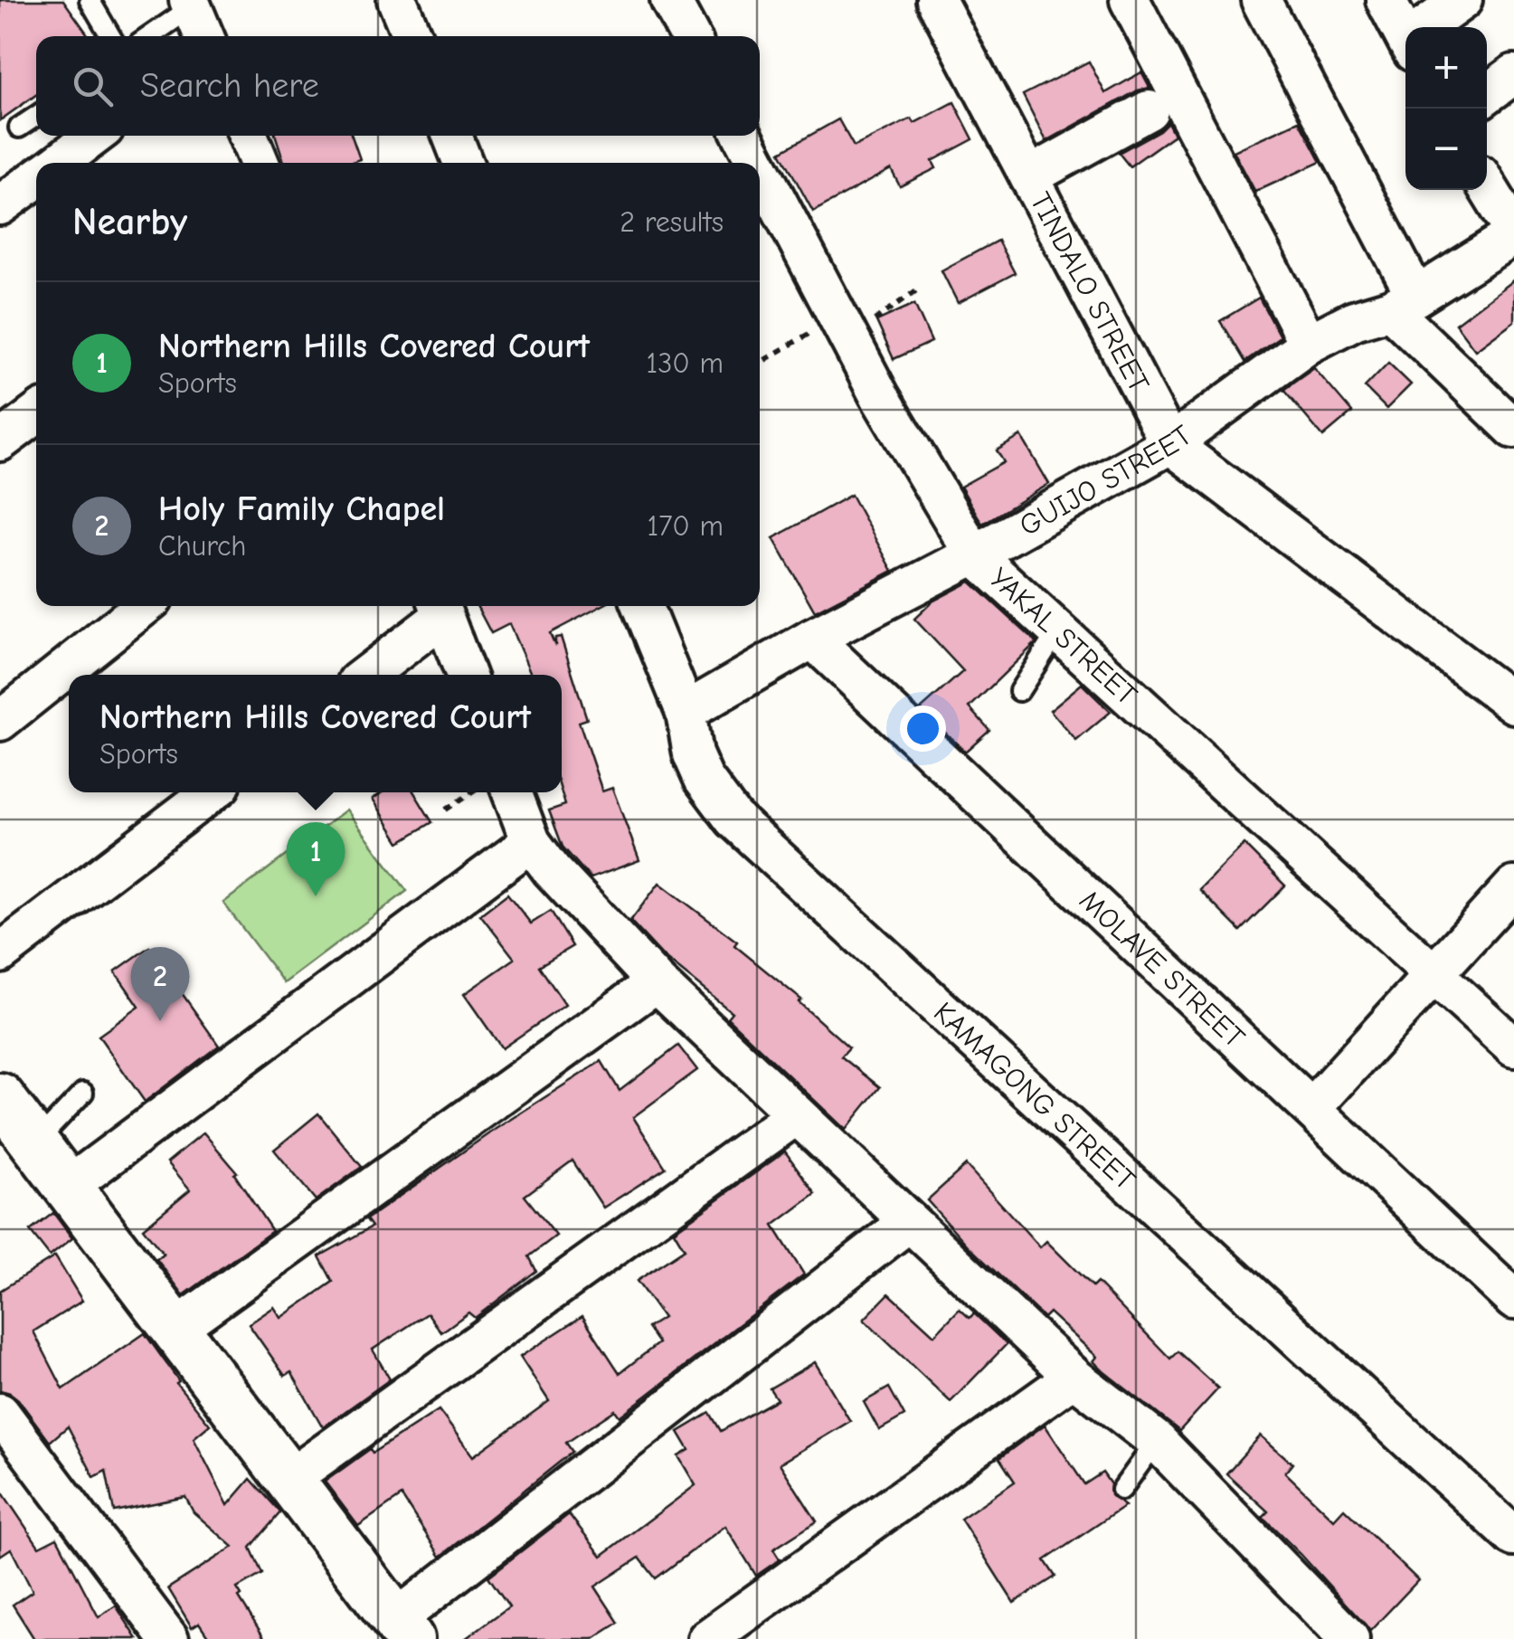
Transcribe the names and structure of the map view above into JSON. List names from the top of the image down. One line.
{"streets":{"street":["TINDALO STREET","GUIJO STREET","YAKAL STREET","MOLAVE STREET","KAMAGONG STREET"]},"crossings":[["TINDALO STREET","GUIJO STREET"],["GUIJO STREET","YAKAL STREET"],["GUIJO STREET","MOLAVE STREET"],["GUIJO STREET","KAMAGONG STREET"]],"page":{"map_buttons":["+","−"],"search":"Search here","heading":["Nearby","2 results"],"list":[{"mark":"1","name":"Northern Hills Covered Court","note":"Sports","value":"130 m"},{"mark":"2","name":"Holy Family Chapel","note":"Church","value":"170 m"}],"popup":["Northern Hills Covered Court","Sports"],"pins":["1","2"]}}
